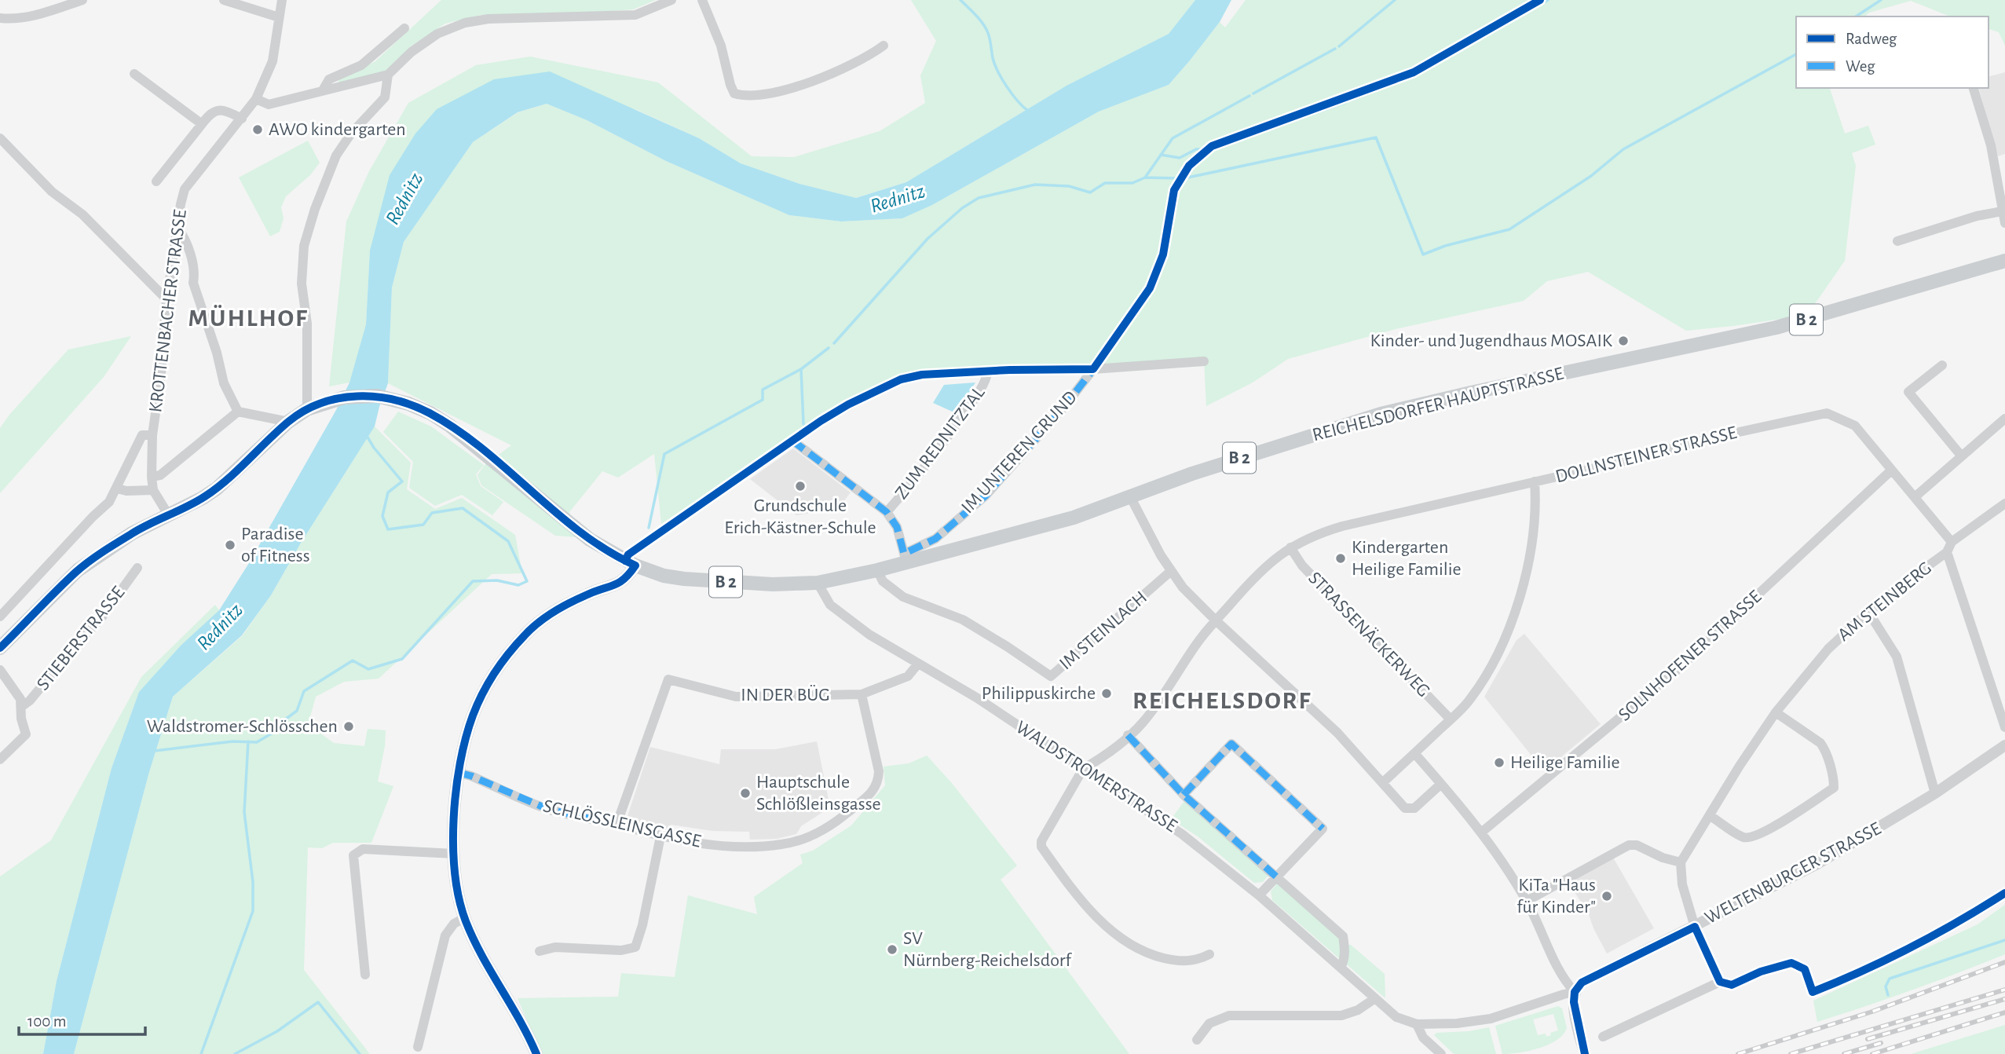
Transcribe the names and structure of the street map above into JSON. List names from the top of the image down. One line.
{"streets":{"main road":["B 2","REICHELSDORFER HAUPTSTRASSE"],"street":["KROTTENBACHER STRASSE","ZUM REDNITZTAL","IM UNTEREN GRUND","DOLLNSTEINER STRASSE","AM STEINBERG","IM STEINLACH","STRASSENÄCKERWEG","STIEBERSTRASSE","SOLNHOFENER STRASSE","IN DER BÜG","WALDSTROMERSTRASSE","SCHLÖSSLEINSGASSE","WELTENBURGER STRASSE"]},"crossings":[["KROTTENBACHER STRASSE","B 2"],["B 2","REICHELSDORFER HAUPTSTRASSE"],["REICHELSDORFER HAUPTSTRASSE","IM UNTEREN GRUND"],["REICHELSDORFER HAUPTSTRASSE","IM STEINLACH"],["REICHELSDORFER HAUPTSTRASSE","WALDSTROMERSTRASSE"],["DOLLNSTEINER STRASSE","AM STEINBERG"],["DOLLNSTEINER STRASSE","STRASSENÄCKERWEG"],["DOLLNSTEINER STRASSE","SOLNHOFENER STRASSE"],["DOLLNSTEINER STRASSE","WALDSTROMERSTRASSE"],["IN DER BÜG","WALDSTROMERSTRASSE"],["IN DER BÜG","SCHLÖSSLEINSGASSE"],["WALDSTROMERSTRASSE","WELTENBURGER STRASSE"]],"districts":["MÜHLHOF","REICHELSDORF"],"water":["Rednitz"],"places":["AWO kindergarten","Kinder- und Jugendhaus MOSAIK","Grundschule Erich-Kästner-Schule","Paradise of Fitness","Kindergarten Heilige Familie","Philippuskirche","Waldstromer-Schlösschen","Heilige Familie","Hauptschule Schlößleinsgasse","KiTa \"Haus für Kinder\"","SV Nürnberg-Reichelsdorf"],"legend":["Radweg","Weg"],"scale_bar":"100 m"}
